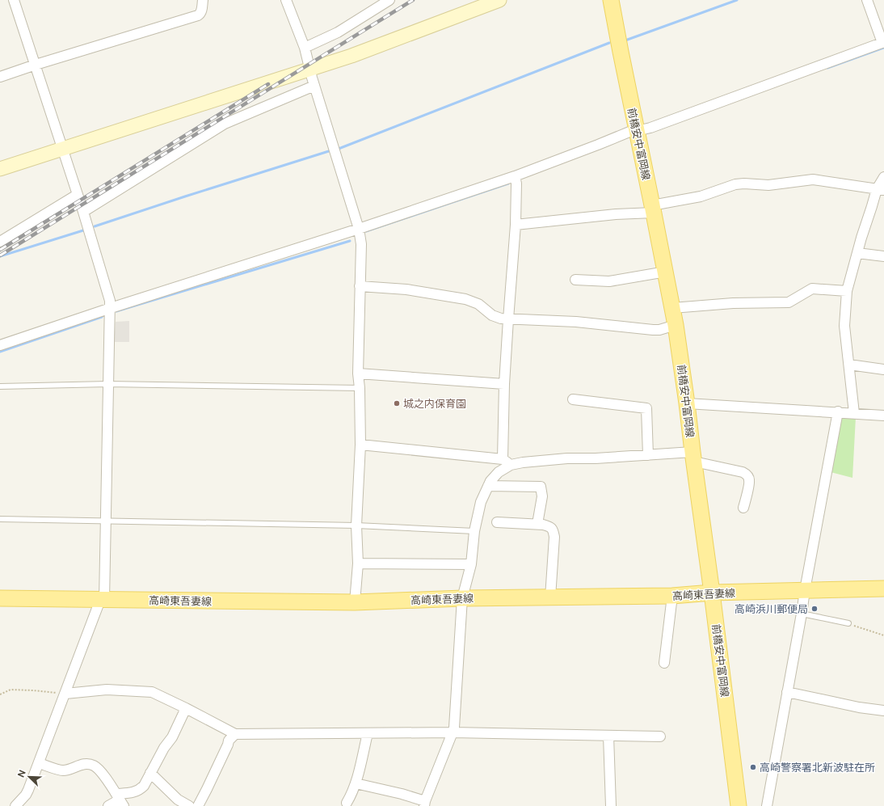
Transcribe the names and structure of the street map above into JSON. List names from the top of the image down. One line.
{"streets":{"main road":["前橋安中富岡線","高崎東吾妻線"]},"crossings":[["前橋安中富岡線","高崎東吾妻線"]],"places":["城之内保育園","高崎浜川郵便局","高崎警察署北新波駐在所"],"north":"top left"}
